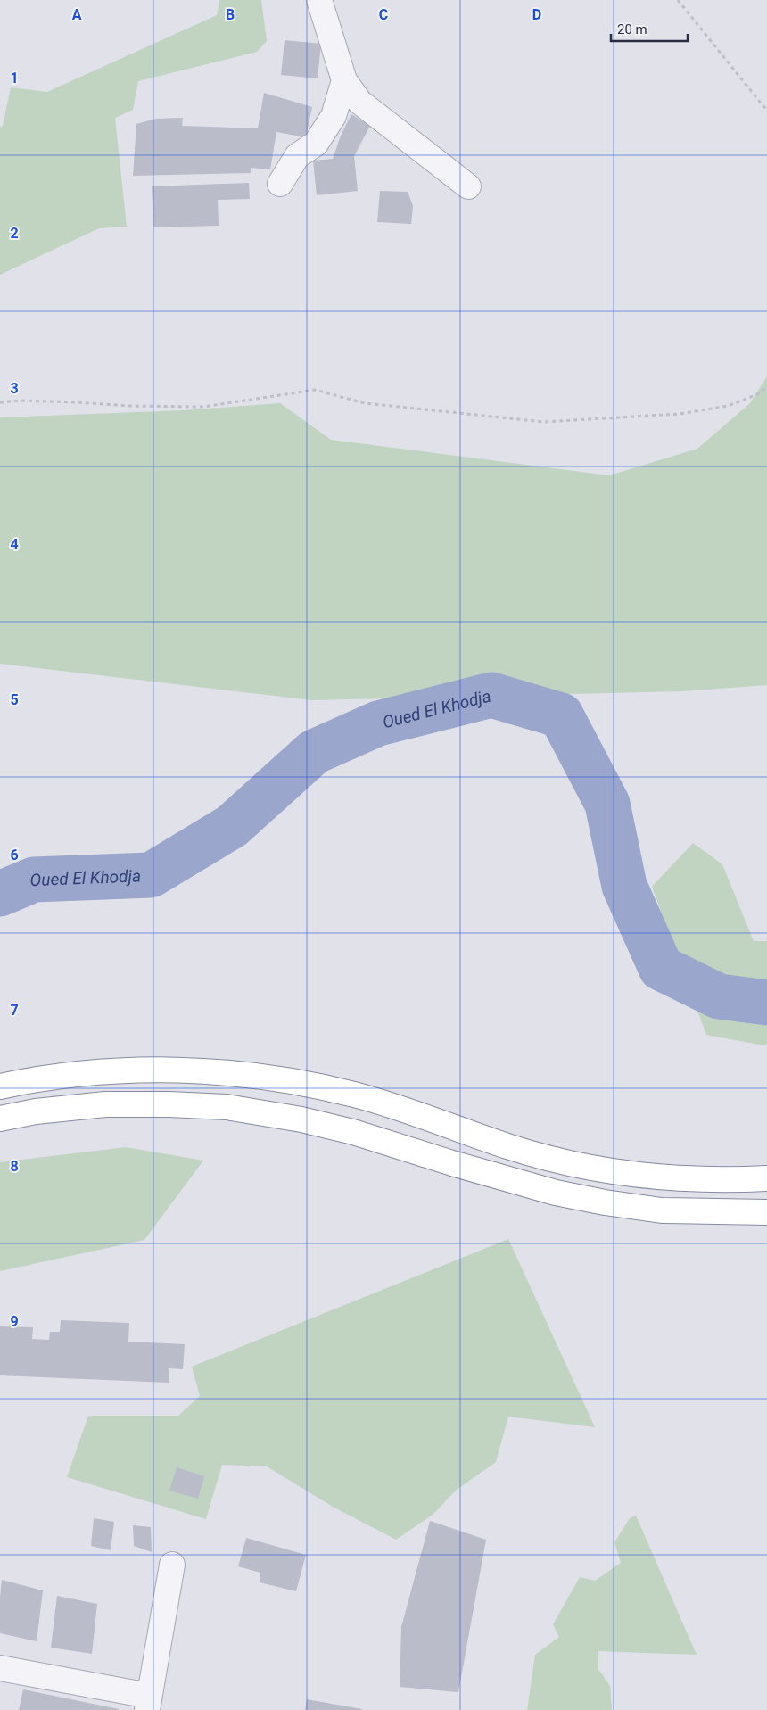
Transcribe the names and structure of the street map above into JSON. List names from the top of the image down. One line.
{"water":["Oued El Khodja"],"scale_bar":"20 m","grid":{"columns":["A","B","C","D"],"rows":["1","2","3","4","5","6","7","8","9"]}}
